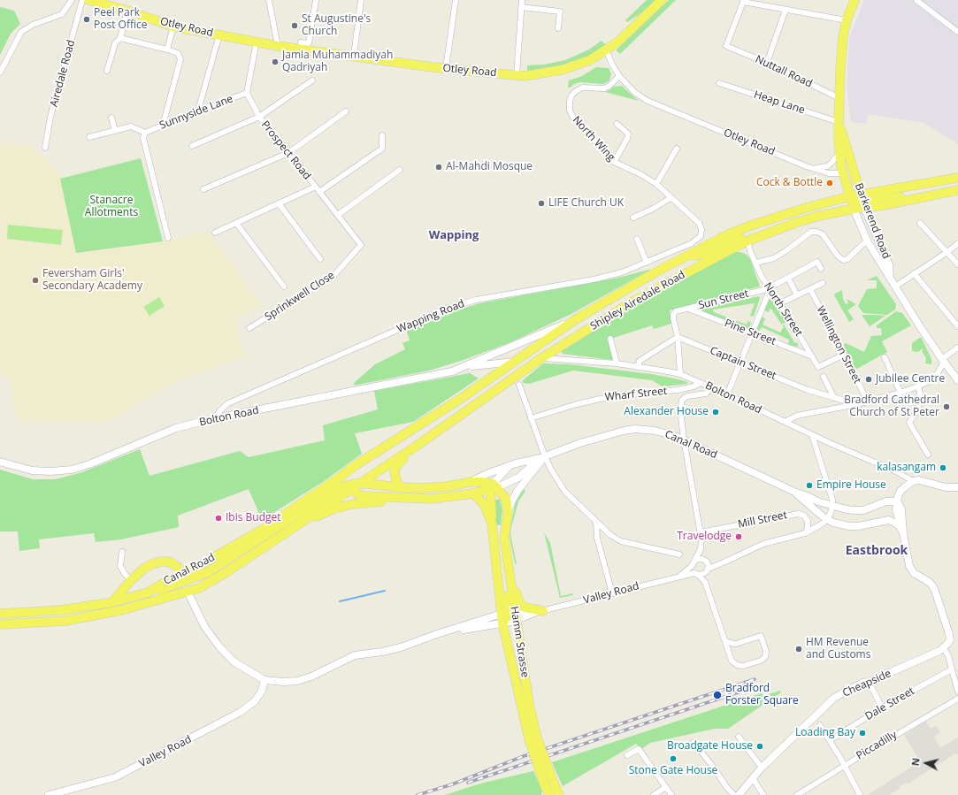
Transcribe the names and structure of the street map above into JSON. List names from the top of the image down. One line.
{"streets":{"main road":["Otley Road","Barkerend Road","Shipley Airedale Road","Canal Road","Hamm Strasse"],"street":["Nuttall Road","Airedale Road","Heap Lane","Sunnyside Lane","North Wing","Prospect Road","Sprinkwell Close","Sun Street","North Street","Wapping Road","Pine Street","Wellington Street","Captain Street","Wharf Street","Bolton Road","Mill Street","Valley Road","Cheapside","Dale Street","Piccadilly"]},"crossings":[["Otley Road","North Wing"],["Otley Road","Barkerend Road"],["Nuttall Road","Barkerend Road"],["Heap Lane","Barkerend Road"],["Sunnyside Lane","Prospect Road"],["North Wing","Wapping Road"],["Prospect Road","Sprinkwell Close"],["Barkerend Road","Shipley Airedale Road"],["Sun Street","North Street"],["Sun Street","Pine Street"],["Sun Street","Captain Street"],["Shipley Airedale Road","North Street"],["Shipley Airedale Road","Bolton Road"],["Shipley Airedale Road","Canal Road"],["North Street","Pine Street"],["North Street","Wellington Street"],["Wapping Road","Bolton Road"],["Wharf Street","Bolton Road"],["Canal Road","Valley Road"],["Canal Road","Hamm Strasse"],["Canal Road","Cheapside"],["Valley Road","Hamm Strasse"]],"districts":["Wapping","Eastbrook"],"parks":["Stanacre Allotments"],"places":["Peel Park Post Office","St Augustine's Church","Jamia Muhammadiyah Qadriyah","Al‐Mahdi Mosque","Cock & Bottle","LIFE Church UK","Feversham Girls' Secondary Academy","Jubilee Centre","Bradford Cathedral Church of St Peter","Alexander House","kalasangam","Empire House","Ibis Budget","Travelodge","HM Revenue and Customs","Bradford Forster Square","Loading Bay","Broadgate House","Stone Gate House"],"north":"left"}
